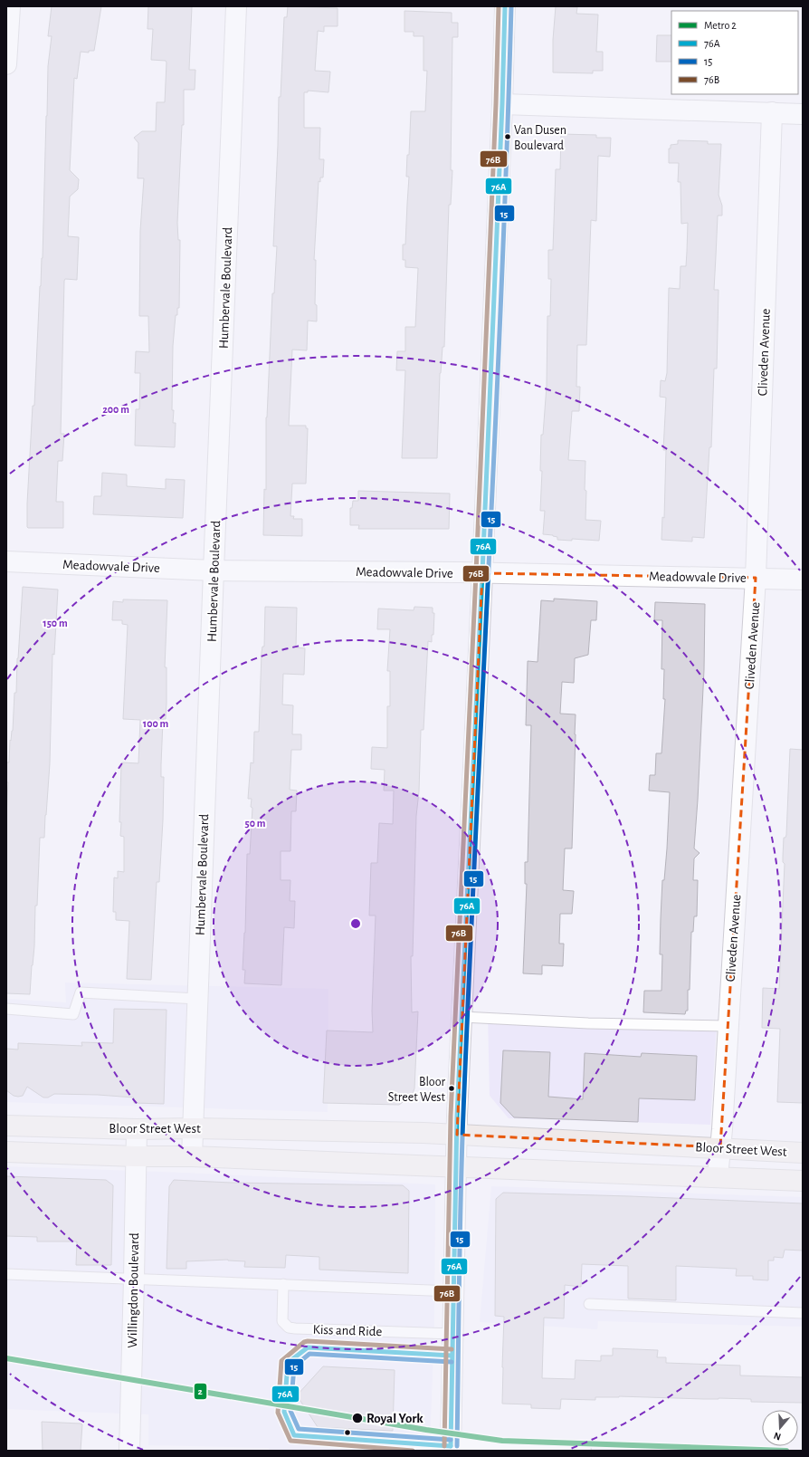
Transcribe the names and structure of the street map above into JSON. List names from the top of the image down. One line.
{"streets":{"main road":["Bloor Street West"],"street":["Humbervale Boulevard","Cliveden Avenue","Meadowvale Drive","Willingdon Boulevard"],"lane":["Kiss and Ride"]},"crossings":[["Humbervale Boulevard","Meadowvale Drive"],["Humbervale Boulevard","Bloor Street West"],["Cliveden Avenue","Meadowvale Drive"],["Cliveden Avenue","Bloor Street West"],["Bloor Street West","Willingdon Boulevard"]],"places":["Van Dusen Boulevard","Bloor Street West","Royal York"],"lines":["transit line 76A","transit line 15","transit line 76B","metro line 2"],"legend":["Metro 2","76A","15","76B"],"north":"bottom","rings":["200 m","150 m","100 m","50 m"]}
